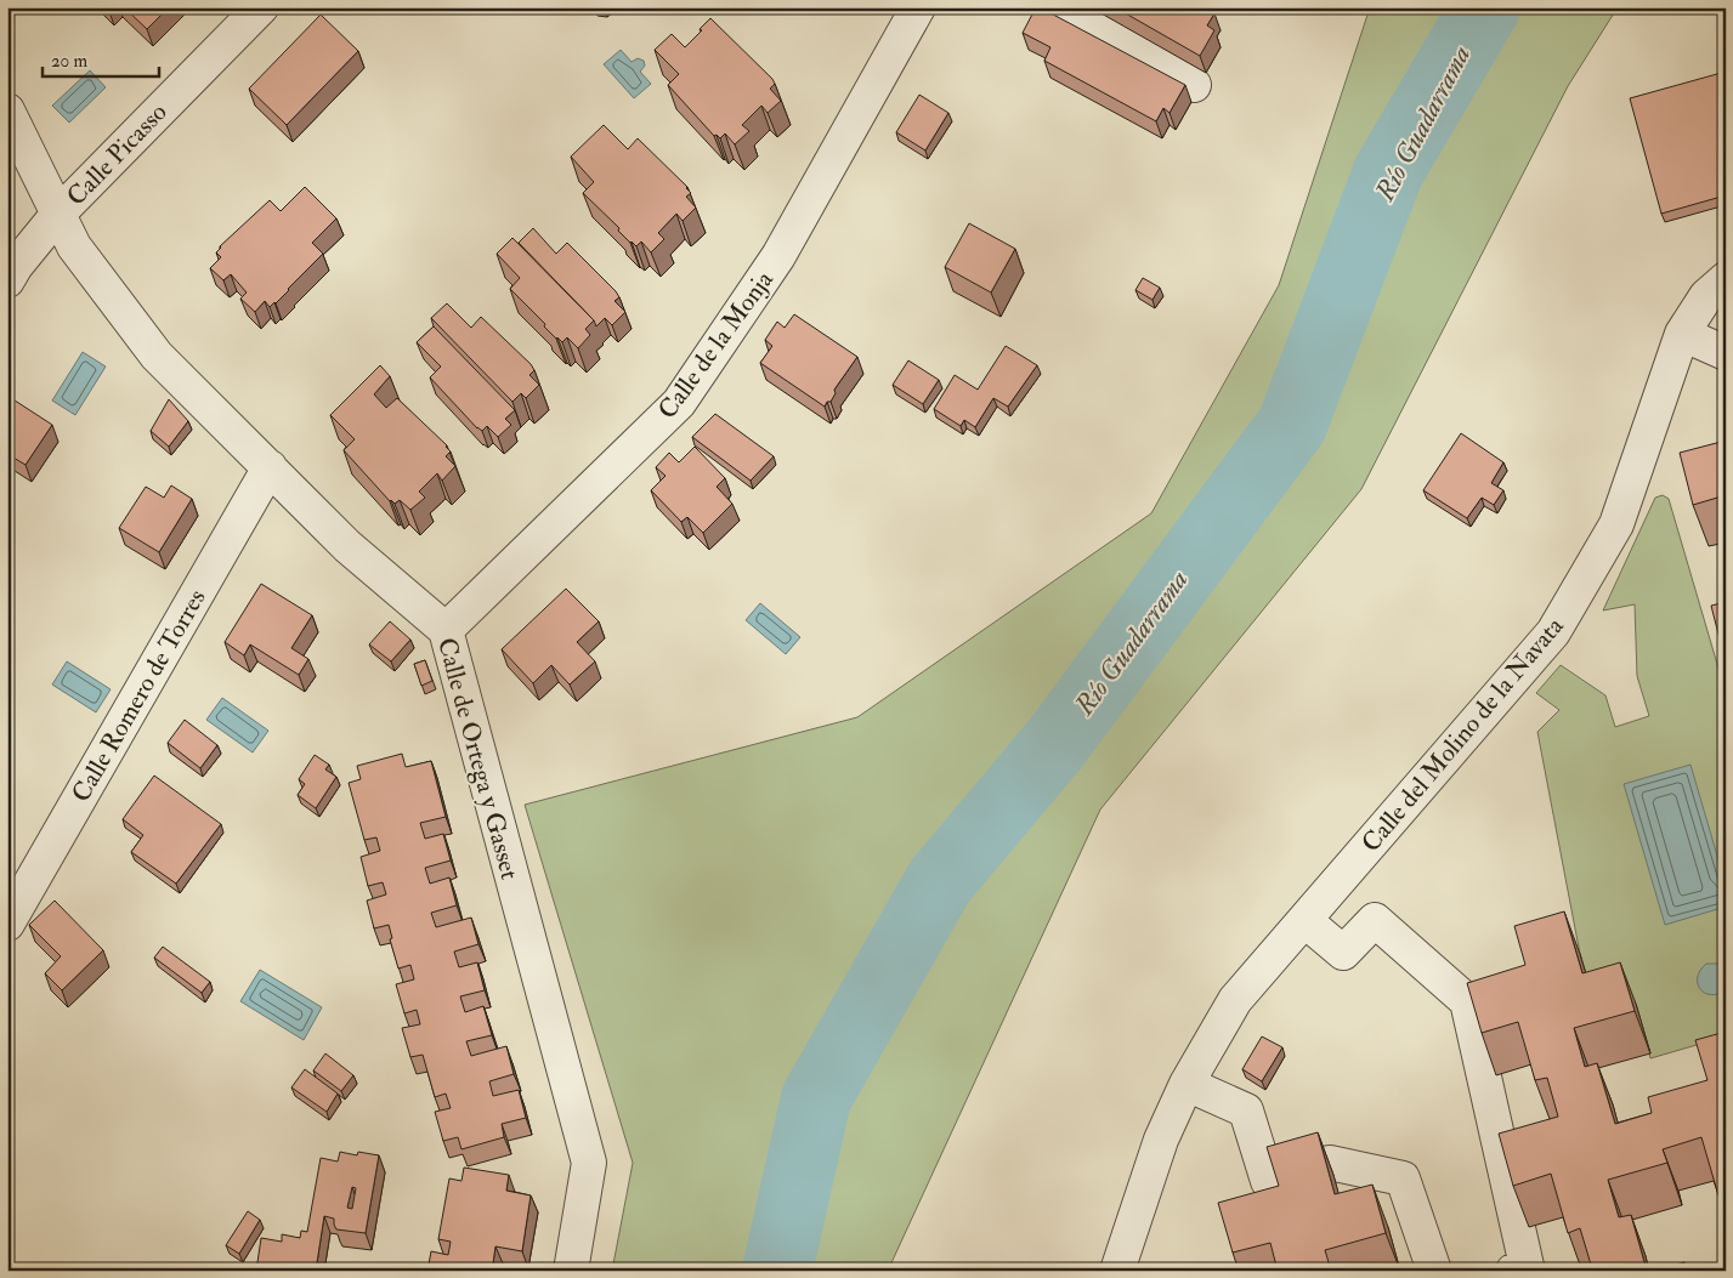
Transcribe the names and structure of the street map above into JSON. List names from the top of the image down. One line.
{"streets":{"street":["Calle Picasso","Calle de la Monja","Calle Romero de Torres","Calle del Molino de la Navata","Calle de Ortega y Gasset"]},"crossings":[["Calle Picasso","Calle de Ortega y Gasset"],["Calle de la Monja","Calle de Ortega y Gasset"],["Calle Romero de Torres","Calle de Ortega y Gasset"]],"water":["Río Guadarrama"],"scale_bar":"20 m"}
